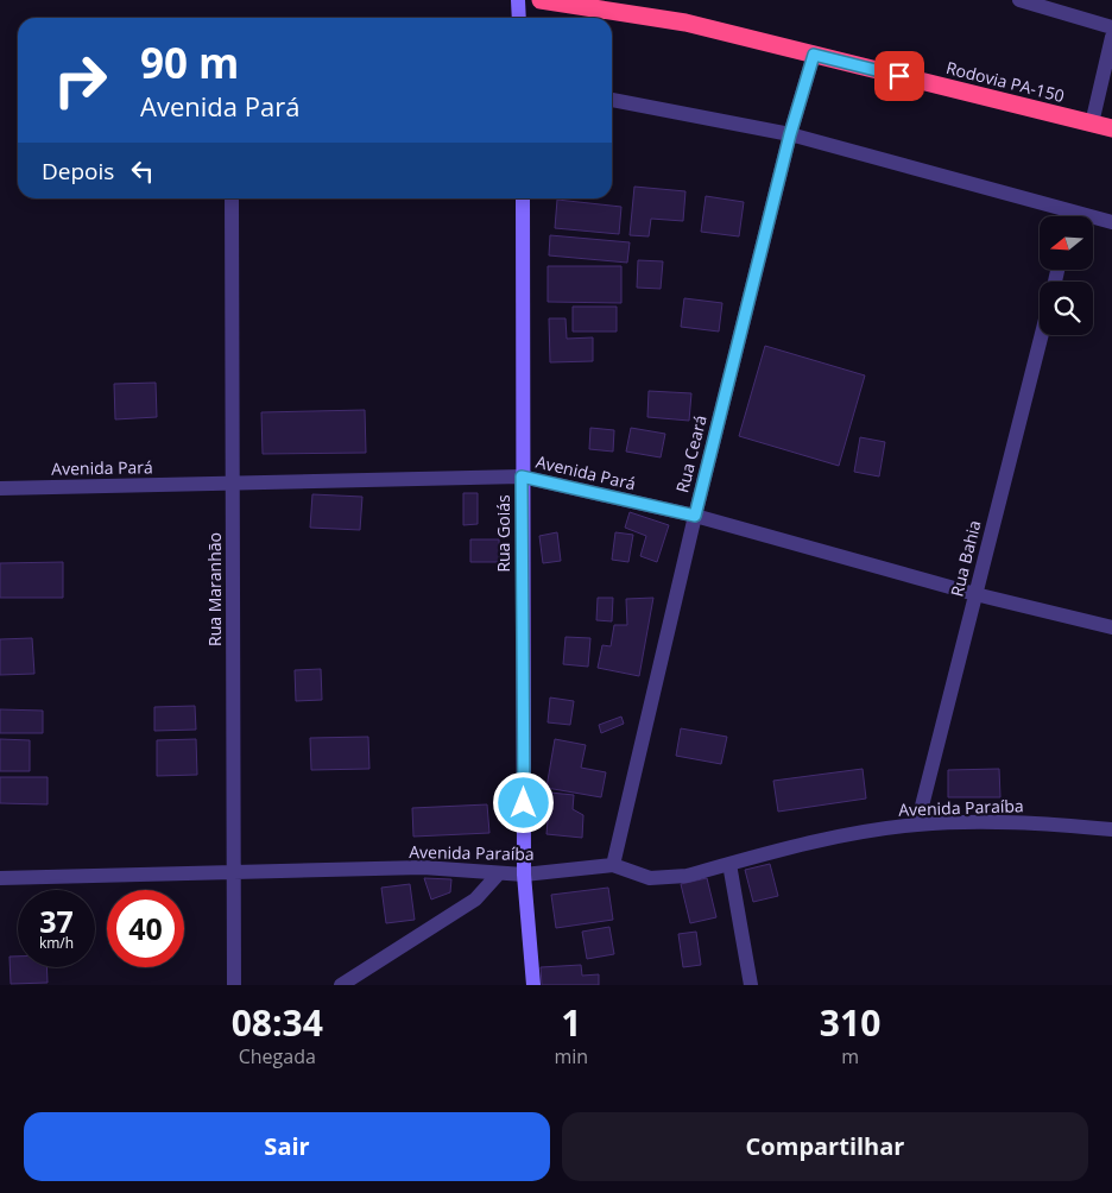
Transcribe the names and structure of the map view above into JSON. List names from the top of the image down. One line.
{"streets":{"highway":["Rodovia PA-150"],"street":["Rua Ceará","Avenida Pará","Rua Goiás","Rua Bahia","Rua Maranhão","Avenida Paraíba"]},"crossings":[["Rodovia PA-150","Rua Ceará"],["Rua Ceará","Avenida Pará"],["Rua Ceará","Avenida Paraíba"],["Avenida Pará","Rua Goiás"],["Avenida Pará","Rua Bahia"],["Avenida Pará","Rua Maranhão"],["Rua Goiás","Avenida Paraíba"],["Rua Bahia","Avenida Paraíba"],["Rua Maranhão","Avenida Paraíba"]],"north":"left","page":{"turn":["90 m","Avenida Pará"],"then":"Depois","speed":"37 km/h","limit":"40","eta":["08:34","Chegada","1","min","310","m"],"buttons":["Sair","Compartilhar"]}}
